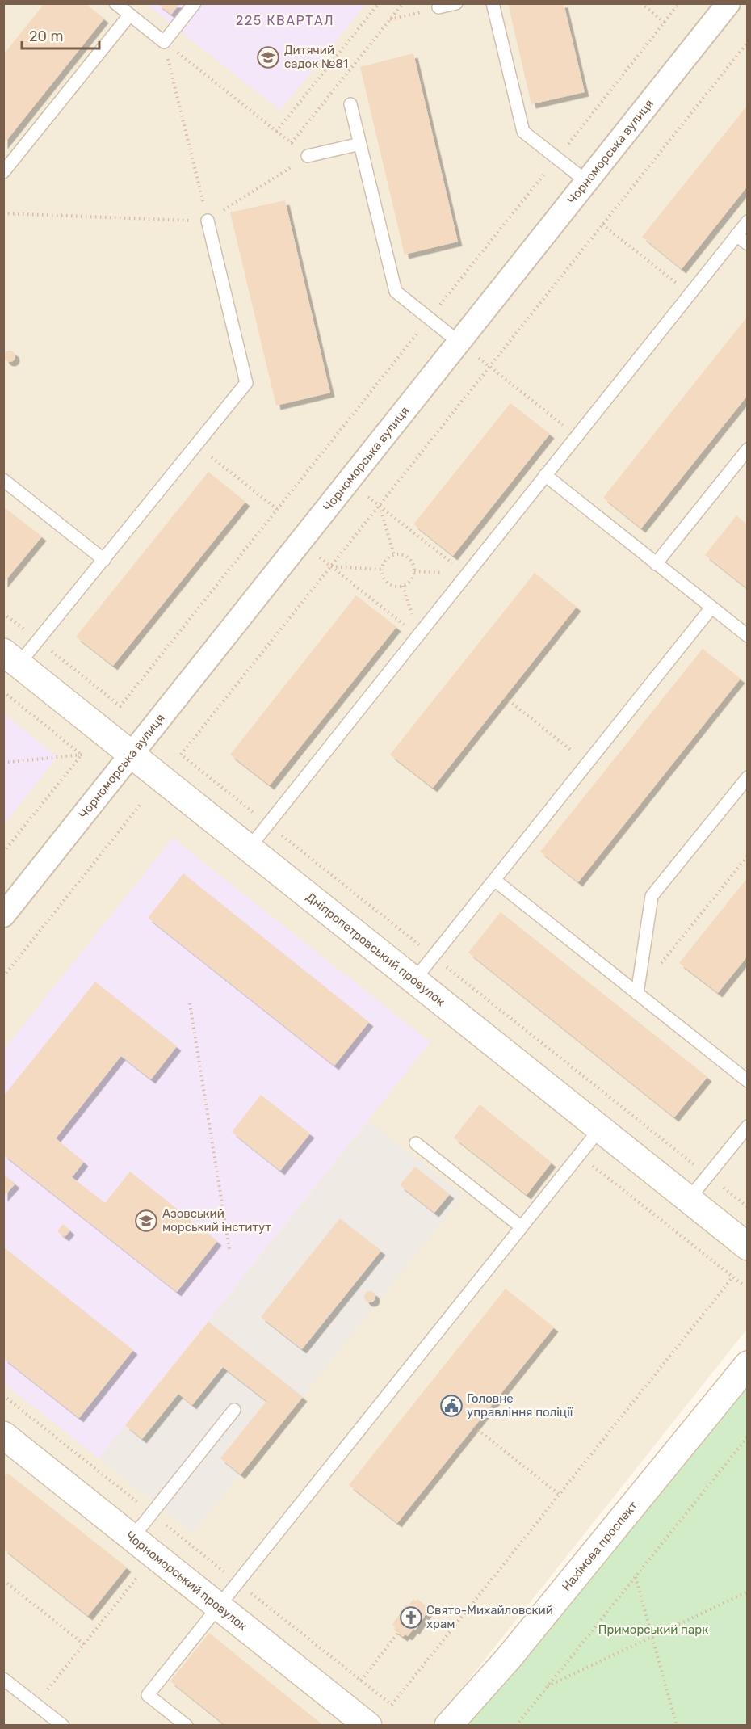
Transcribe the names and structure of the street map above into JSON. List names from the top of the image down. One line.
{"streets":{"main road":["Дніпропетровський провулок","Нахімова проспект","Чорноморський провулок"],"street":["Чорноморська вулиця"]},"crossings":[["Чорноморська вулиця","Дніпропетровський провулок"]],"districts":["225 КВАРТАЛ"],"parks":["Приморський парк"],"places":{"school or university":["Дитячий садок №81","Азовський морський інститут"],"public building":["Головне управління поліції"],"church":["Свято-Михайловский храм"]},"scale_bar":"20 m"}
